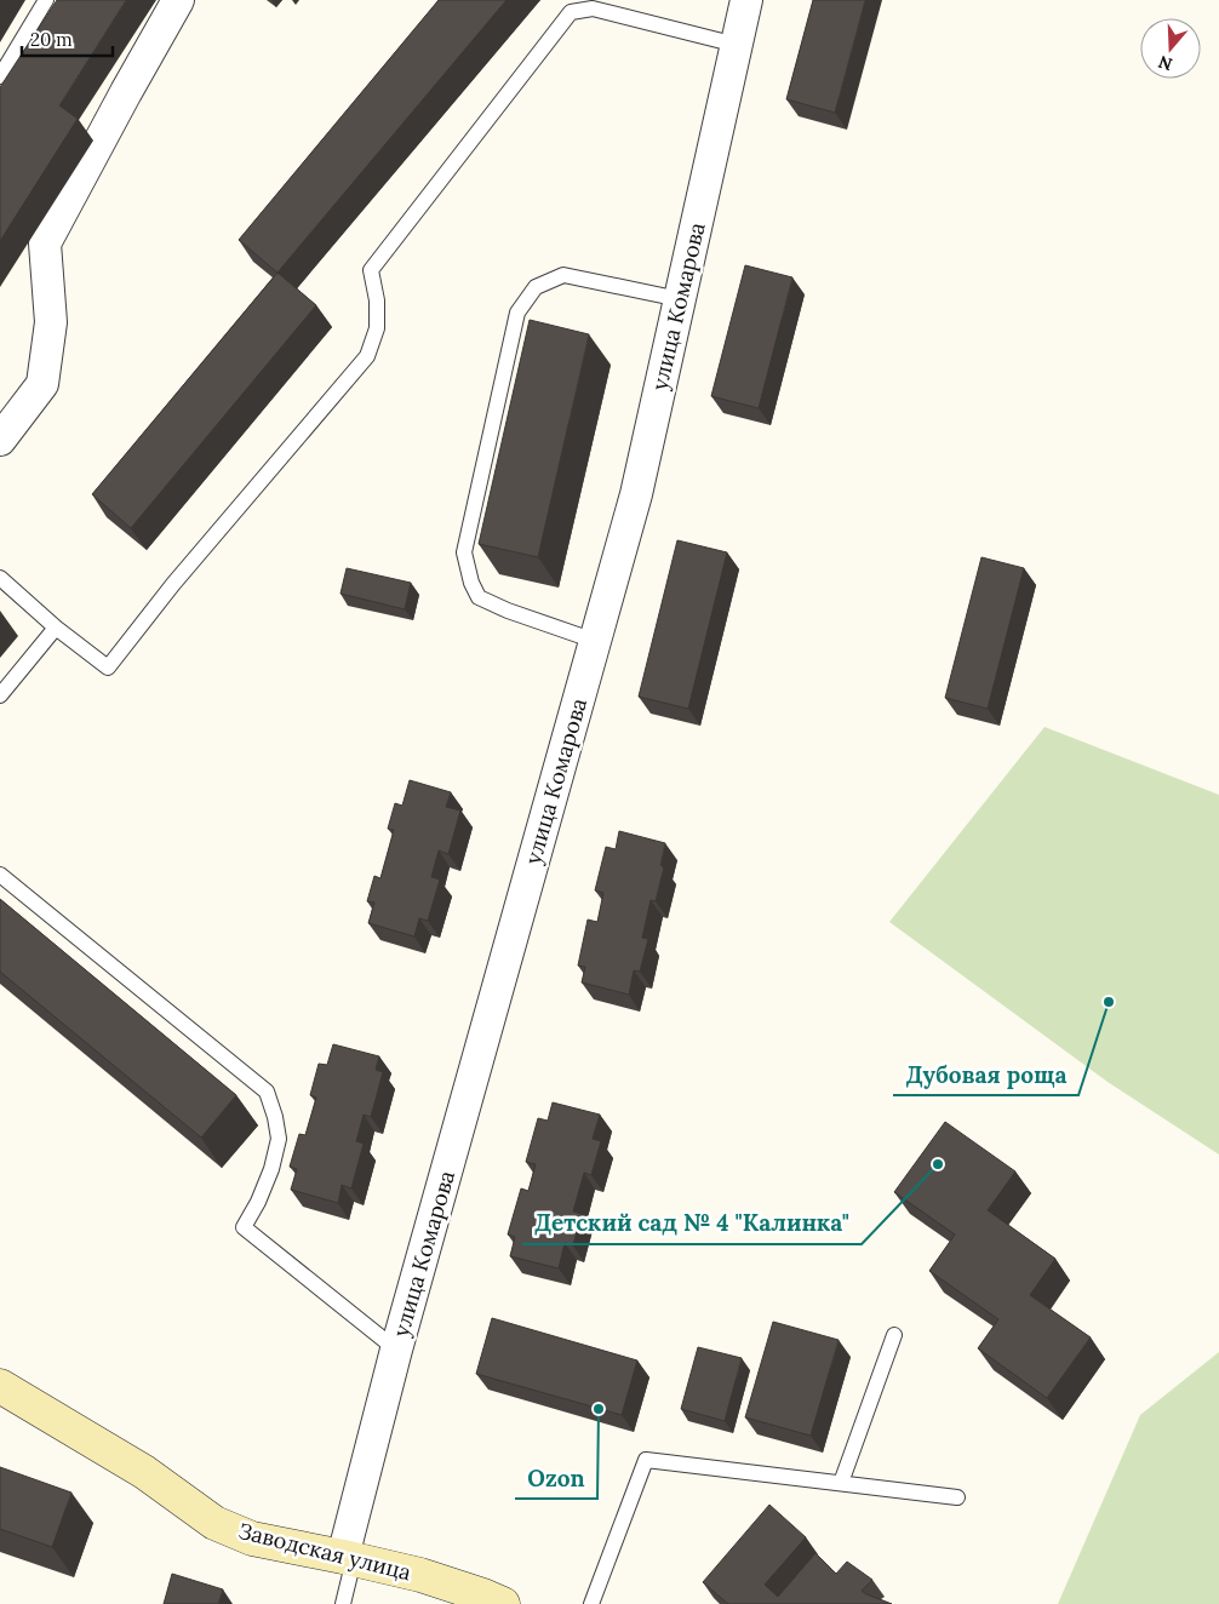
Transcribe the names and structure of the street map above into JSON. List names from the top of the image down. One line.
{"streets":{"main road":["Заводская улица"],"street":["улица Комарова"]},"crossings":[["улица Комарова","Заводская улица"]],"places":["Дубовая роща","Детский сад № 4 \"Калинка\"","Ozon"],"scale_bar":"20 m","north":"bottom"}
